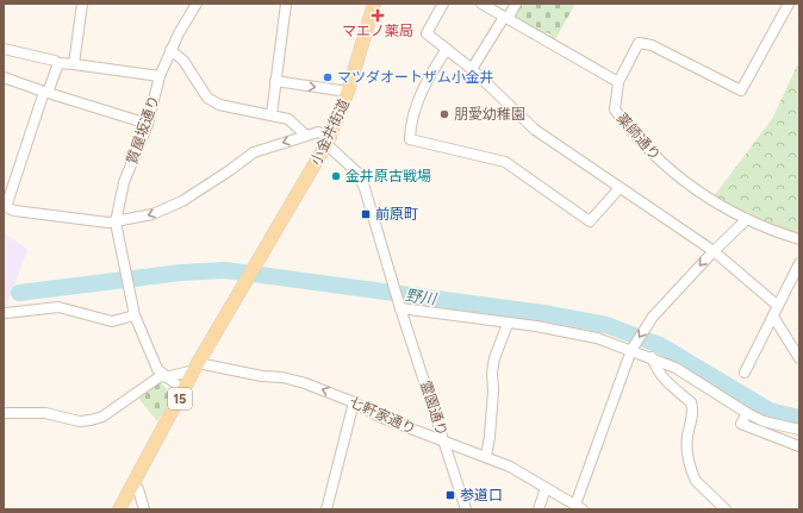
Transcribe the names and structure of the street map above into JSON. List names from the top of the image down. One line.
{"streets":{"main road":["小金井街道","15"],"street":["質屋坂通り","薬師通り","霊園通り","七軒家通り"]},"crossings":[["小金井街道","15"],["小金井街道","霊園通り"],["小金井街道","七軒家通り"],["15","七軒家通り"],["霊園通り","七軒家通り"]],"one_way":["七軒家通り"],"water":["野川"],"places":{"health":["マエノ薬局"],"other":["マツダオートザム小金井","朋愛幼稚園","金井原古戦場"],"transit":["前原町","参道口"]}}
